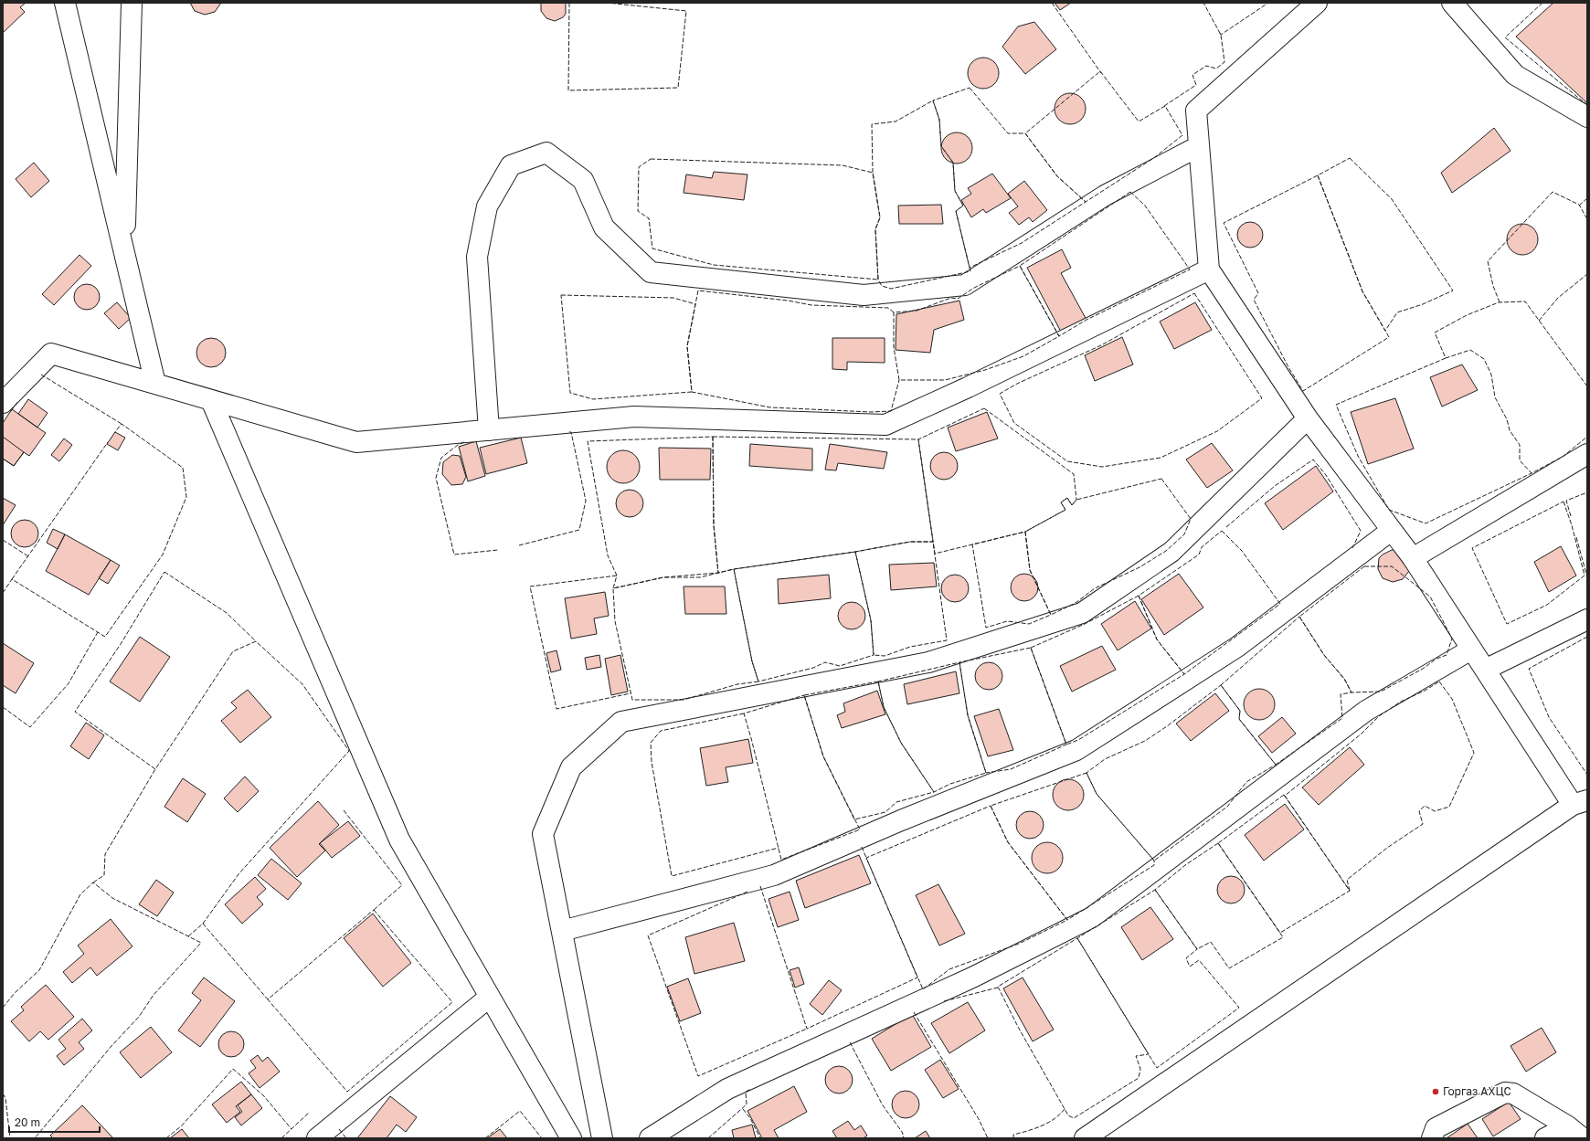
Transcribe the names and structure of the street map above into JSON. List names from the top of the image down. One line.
{"places":["Горгаз АХЦС"],"scale_bar":"20 m"}
